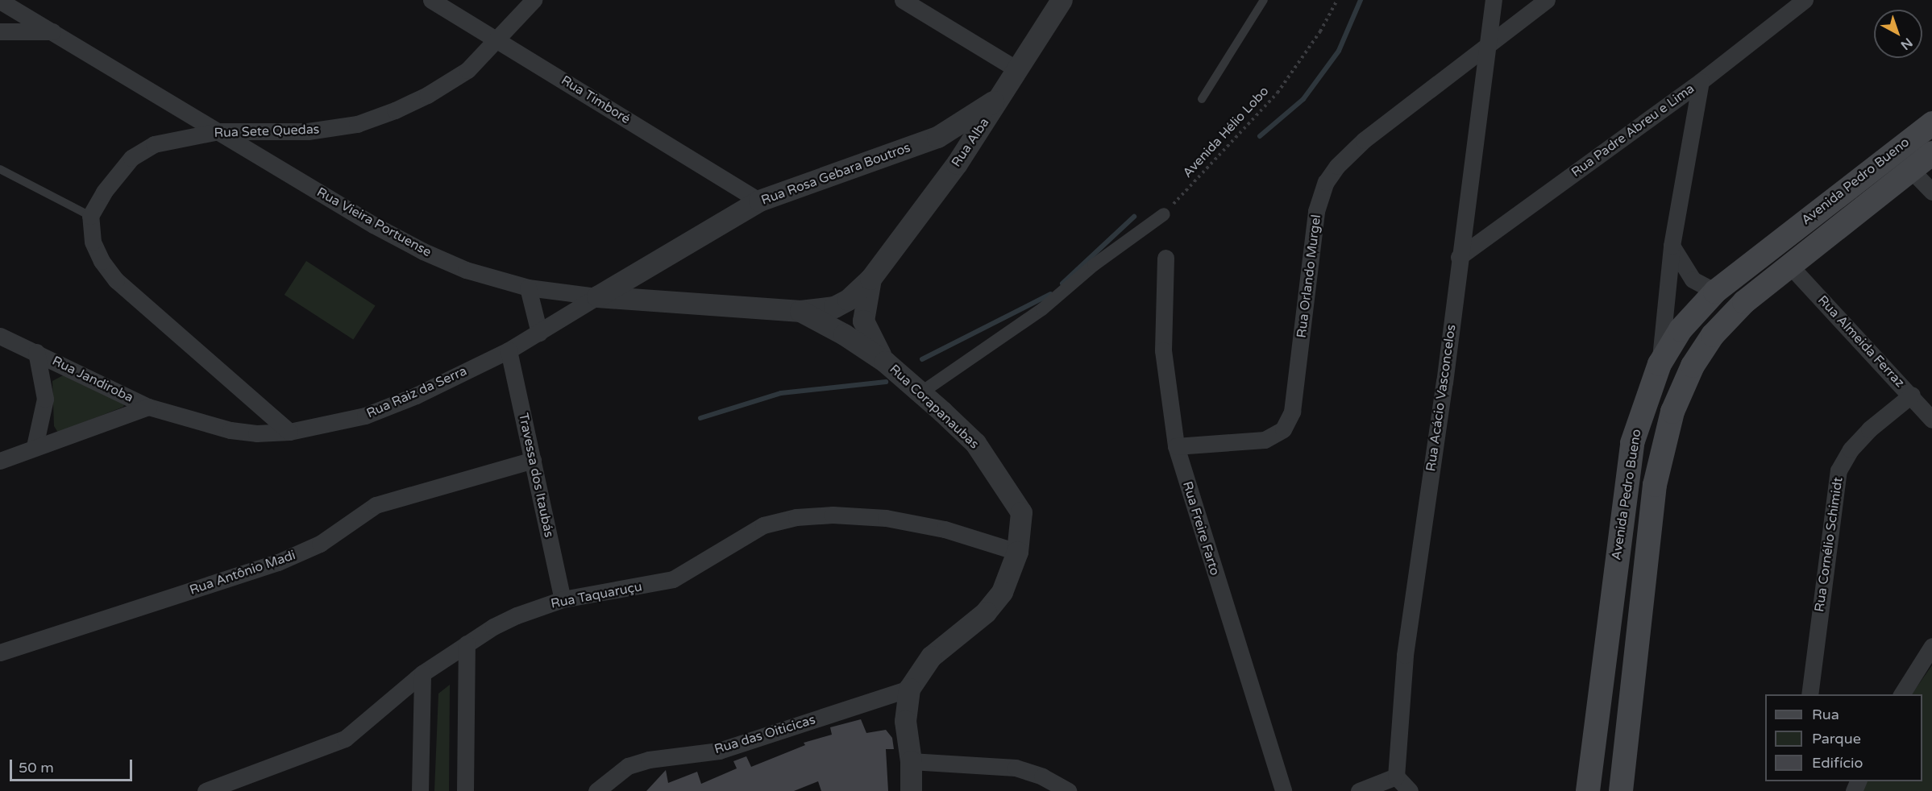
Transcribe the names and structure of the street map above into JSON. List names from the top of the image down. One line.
{"streets":{"main road":["Avenida Pedro Bueno"],"street":["Rua Timboré","Rua Padre Abreu e Lima","Rua Sete Quedas","Rua Alba","Rua Rosa Gebara Boutros","Rua Vieira Portuense","Rua Orlando Murgel","Rua Almeida Ferraz","Rua Jandiroba","Rua Raiz da Serra","Rua Acácio Vasconcelos","Rua Corapanaubas","Travessa dos Itaubás","Rua Freire Farto","Rua Cornélio Schimidt","Rua Antônio Madi","Rua Taquaruçu","Rua das Oiticicas"],"path":["Avenida Hélio Lobo"]},"crossings":[["Rua Timboré","Rua Sete Quedas"],["Rua Timboré","Rua Rosa Gebara Boutros"],["Rua Padre Abreu e Lima","Rua Acácio Vasconcelos"],["Rua Sete Quedas","Rua Vieira Portuense"],["Rua Alba","Rua Rosa Gebara Boutros"],["Rua Alba","Rua Vieira Portuense"],["Rua Alba","Rua Corapanaubas"],["Rua Rosa Gebara Boutros","Rua Vieira Portuense"],["Rua Rosa Gebara Boutros","Rua Raiz da Serra"],["Avenida Pedro Bueno","Rua Almeida Ferraz"],["Rua Vieira Portuense","Rua Raiz da Serra"],["Rua Vieira Portuense","Rua Corapanaubas"],["Rua Orlando Murgel","Rua Acácio Vasconcelos"],["Rua Orlando Murgel","Rua Freire Farto"],["Rua Almeida Ferraz","Rua Cornélio Schimidt"],["Rua Jandiroba","Rua Raiz da Serra"],["Rua Raiz da Serra","Travessa dos Itaubás"],["Rua Corapanaubas","Rua Taquaruçu"],["Rua Corapanaubas","Rua das Oiticicas"],["Travessa dos Itaubás","Rua Antônio Madi"],["Travessa dos Itaubás","Rua Taquaruçu"]],"legend":["Rua","Parque","Edifício"],"scale_bar":"50 m","north":"bottom right"}
